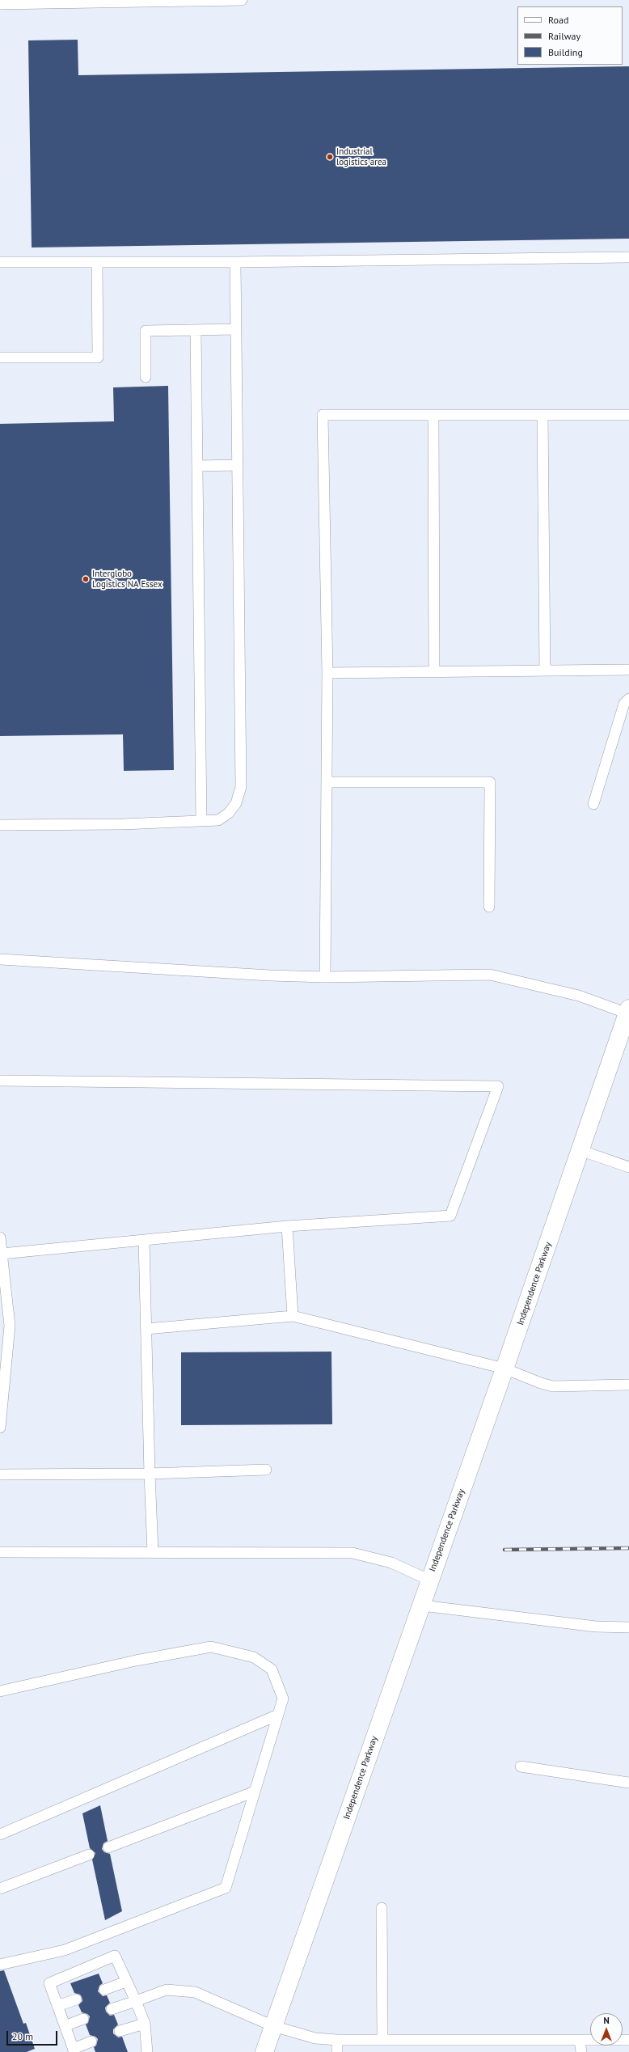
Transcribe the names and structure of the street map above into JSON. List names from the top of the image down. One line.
{"streets":{"main road":["Independence Parkway"]},"places":["Industrial logistics area","Interglobo Logistics NA Essex"],"legend":["Road","Railway","Building"],"scale_bar":"20 m","north":"top"}
